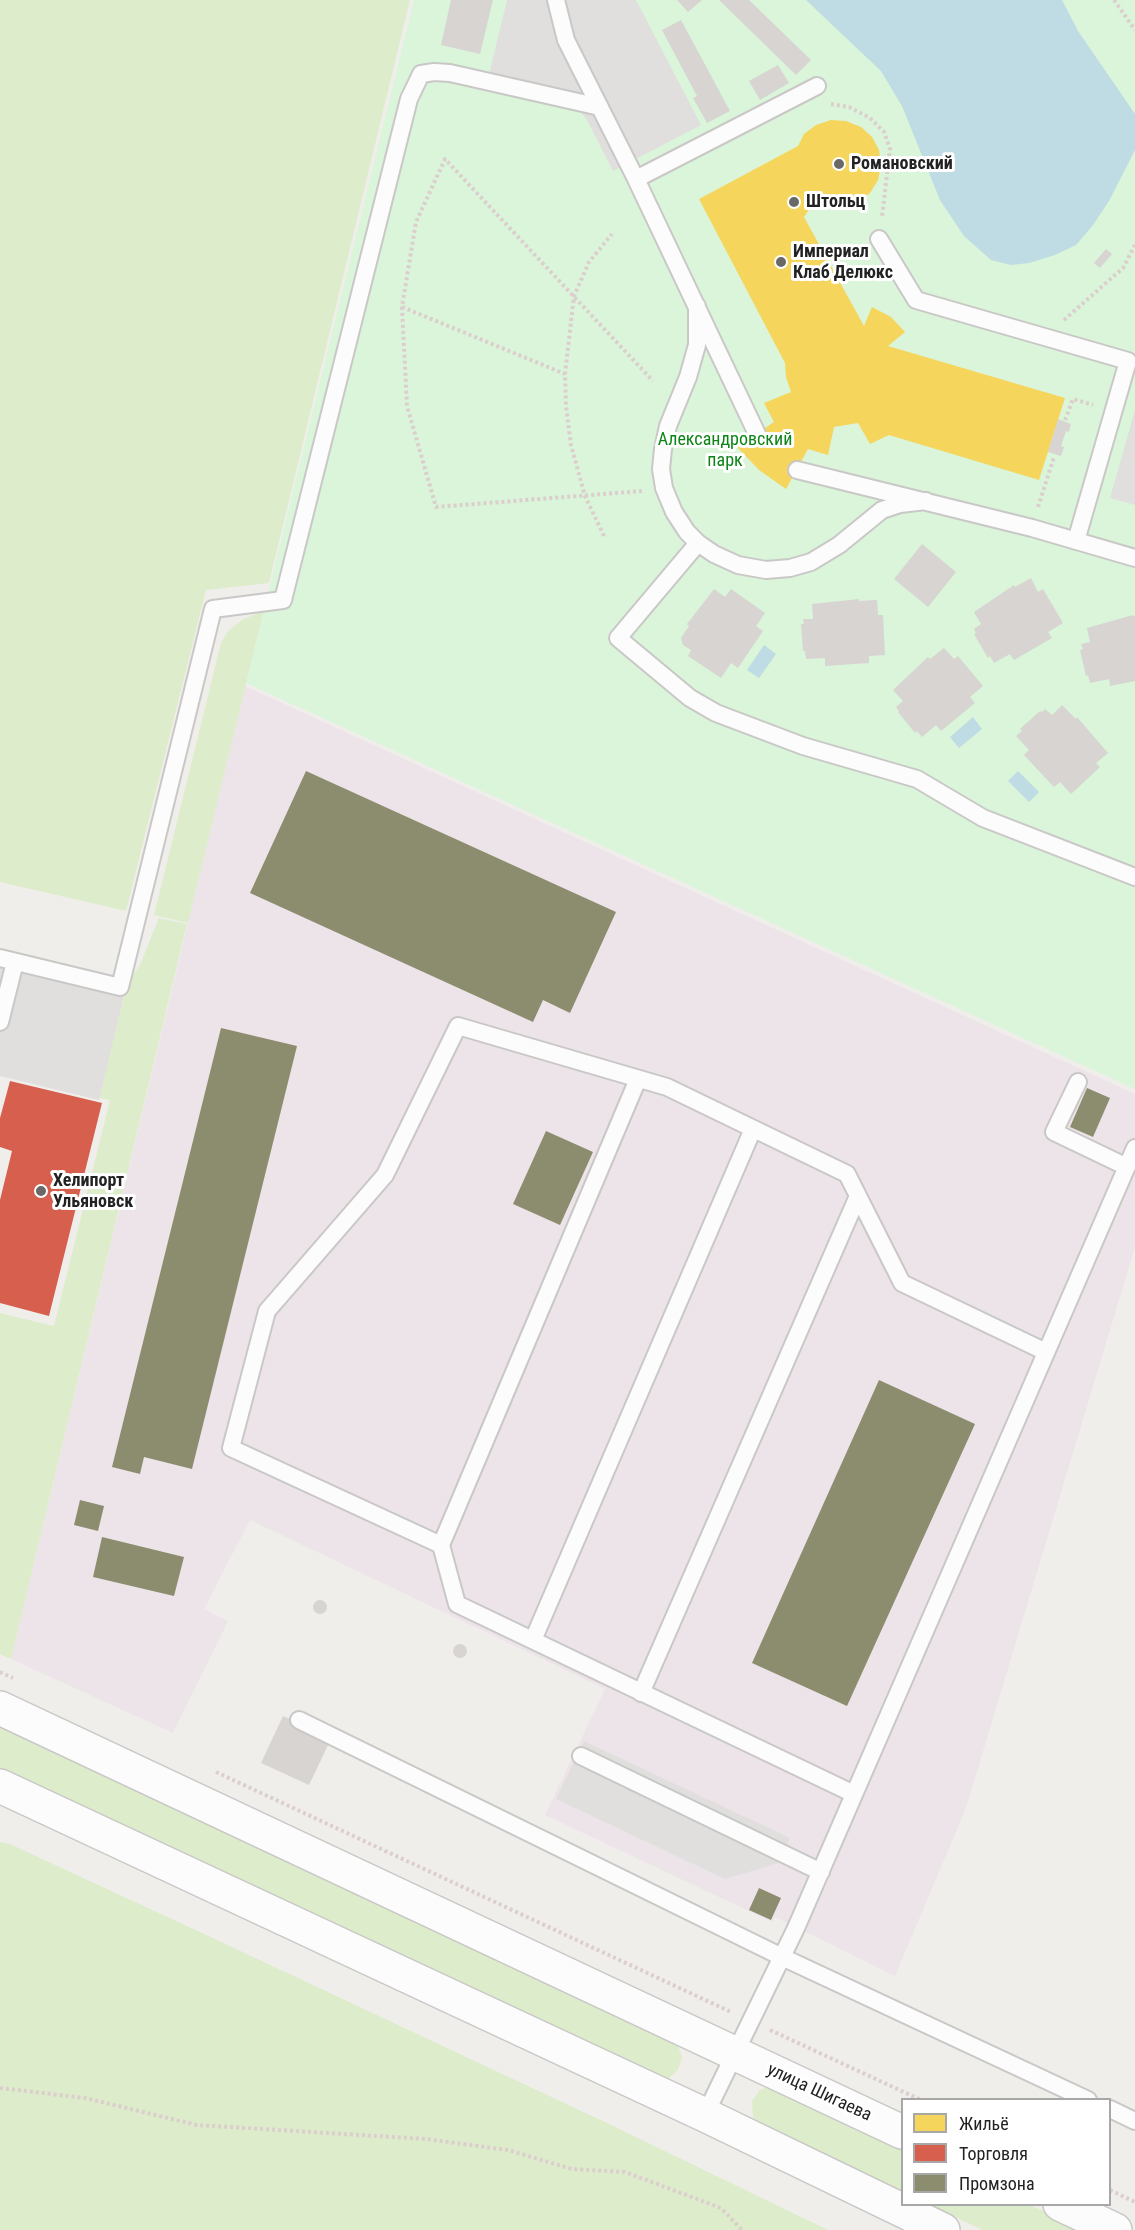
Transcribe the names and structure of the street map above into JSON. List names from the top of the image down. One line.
{"streets":{"street":["улица Шигаева"]},"parks":["Александровский парк"],"places":["Романовский","Штольц","Империал Клаб Делюкс","Хелипорт Ульяновск"],"legend":["Жильё","Торговля","Промзона"]}
